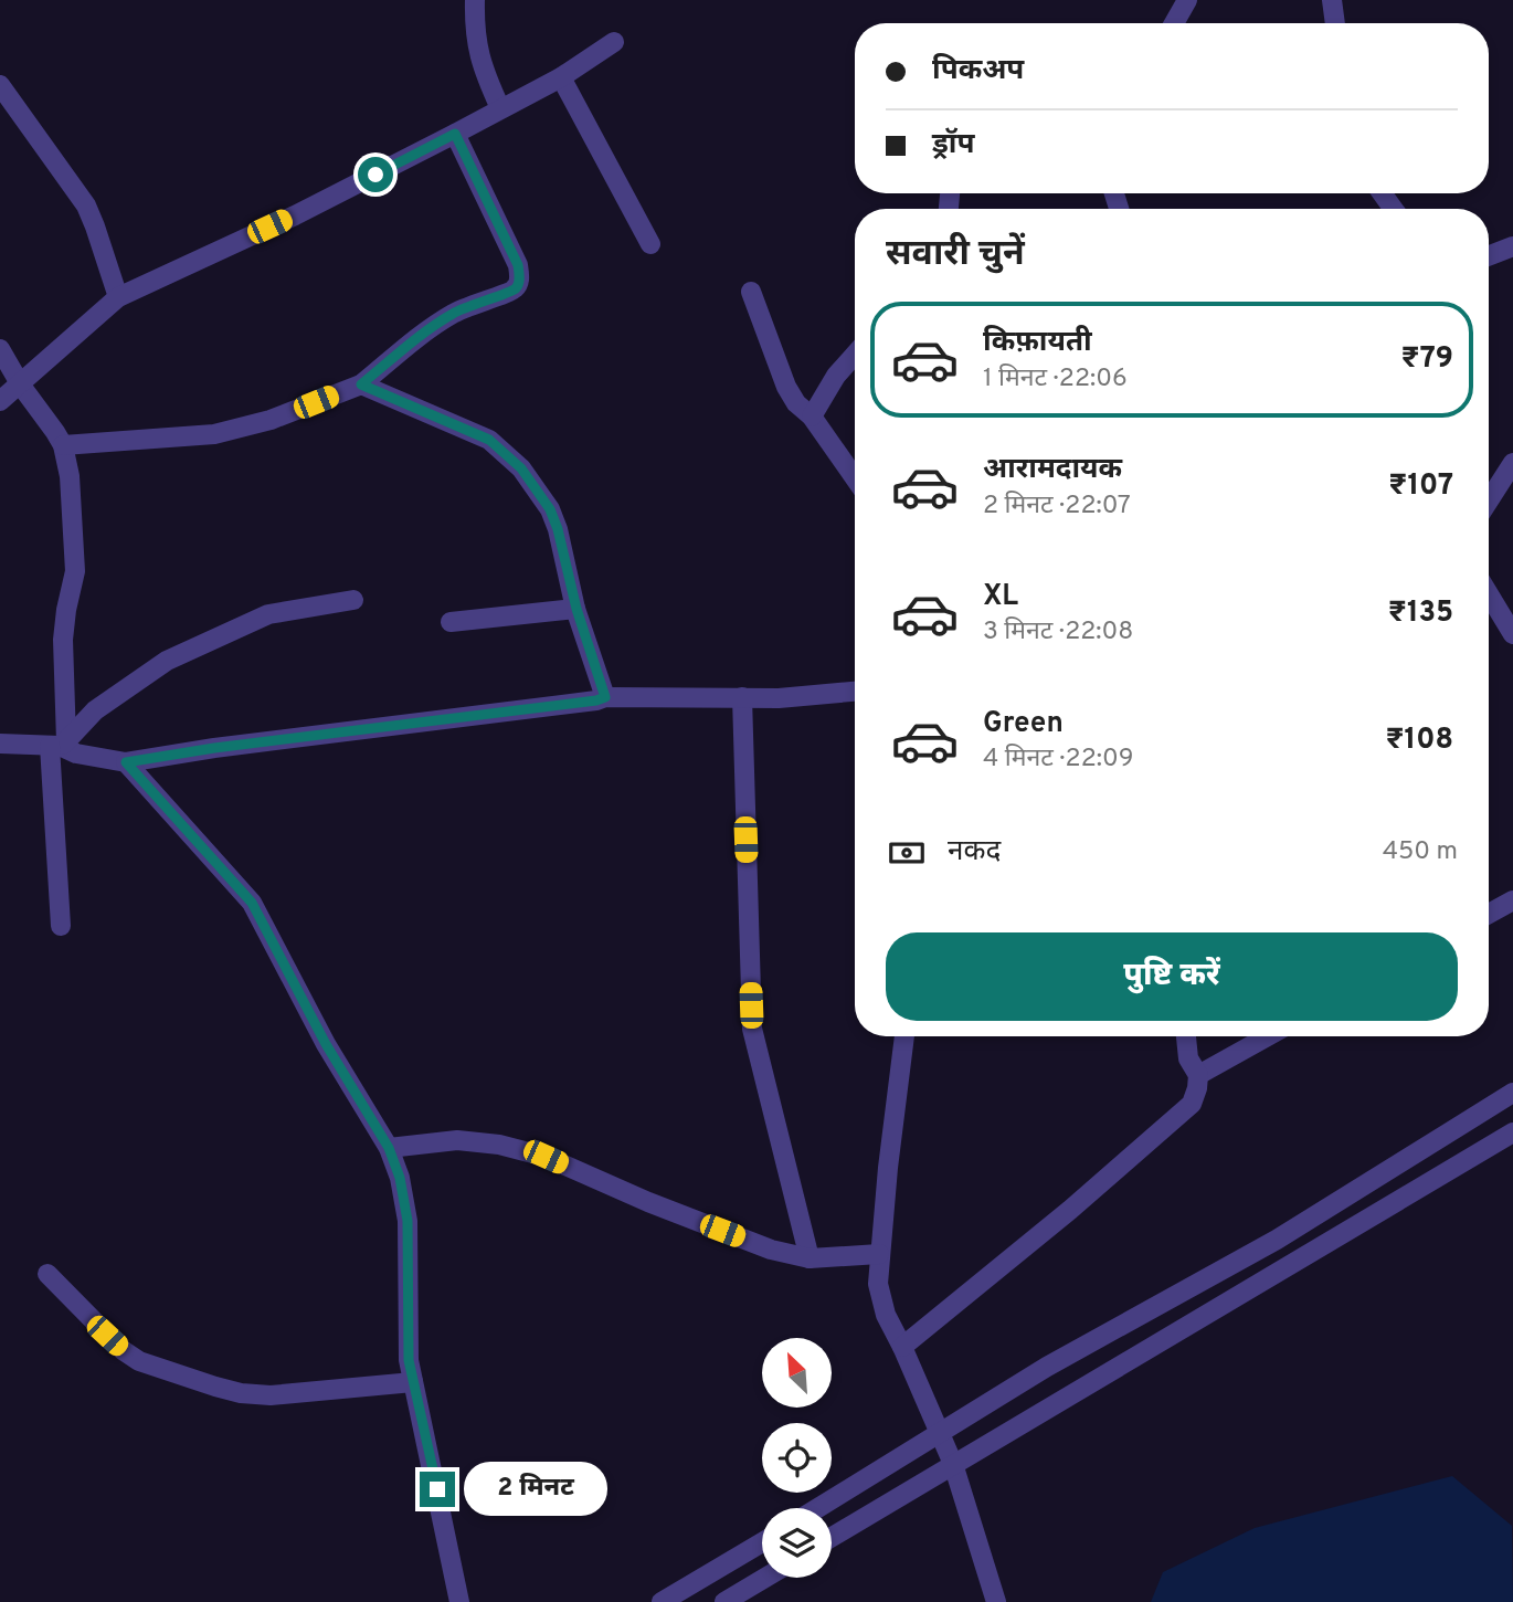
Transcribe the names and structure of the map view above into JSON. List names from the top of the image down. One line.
{"north":"top left","page":{"banner":["पिकअप","ड्रॉप"],"heading":"सवारी चुनें","list":[{"name":"किफ़ायती","note":"1 मिनट · 22:06","value":"₹79"},{"name":"आरामदायक","note":"2 मिनट · 22:07","value":"₹107"},{"name":"XL","note":"3 मिनट · 22:08","value":"₹135"},{"name":"Green","note":"4 मिनट · 22:09","value":"₹108"}],"pay":["नकद","450 m"],"buttons":"पुष्टि करें","bubble":"2 मिनट"}}
